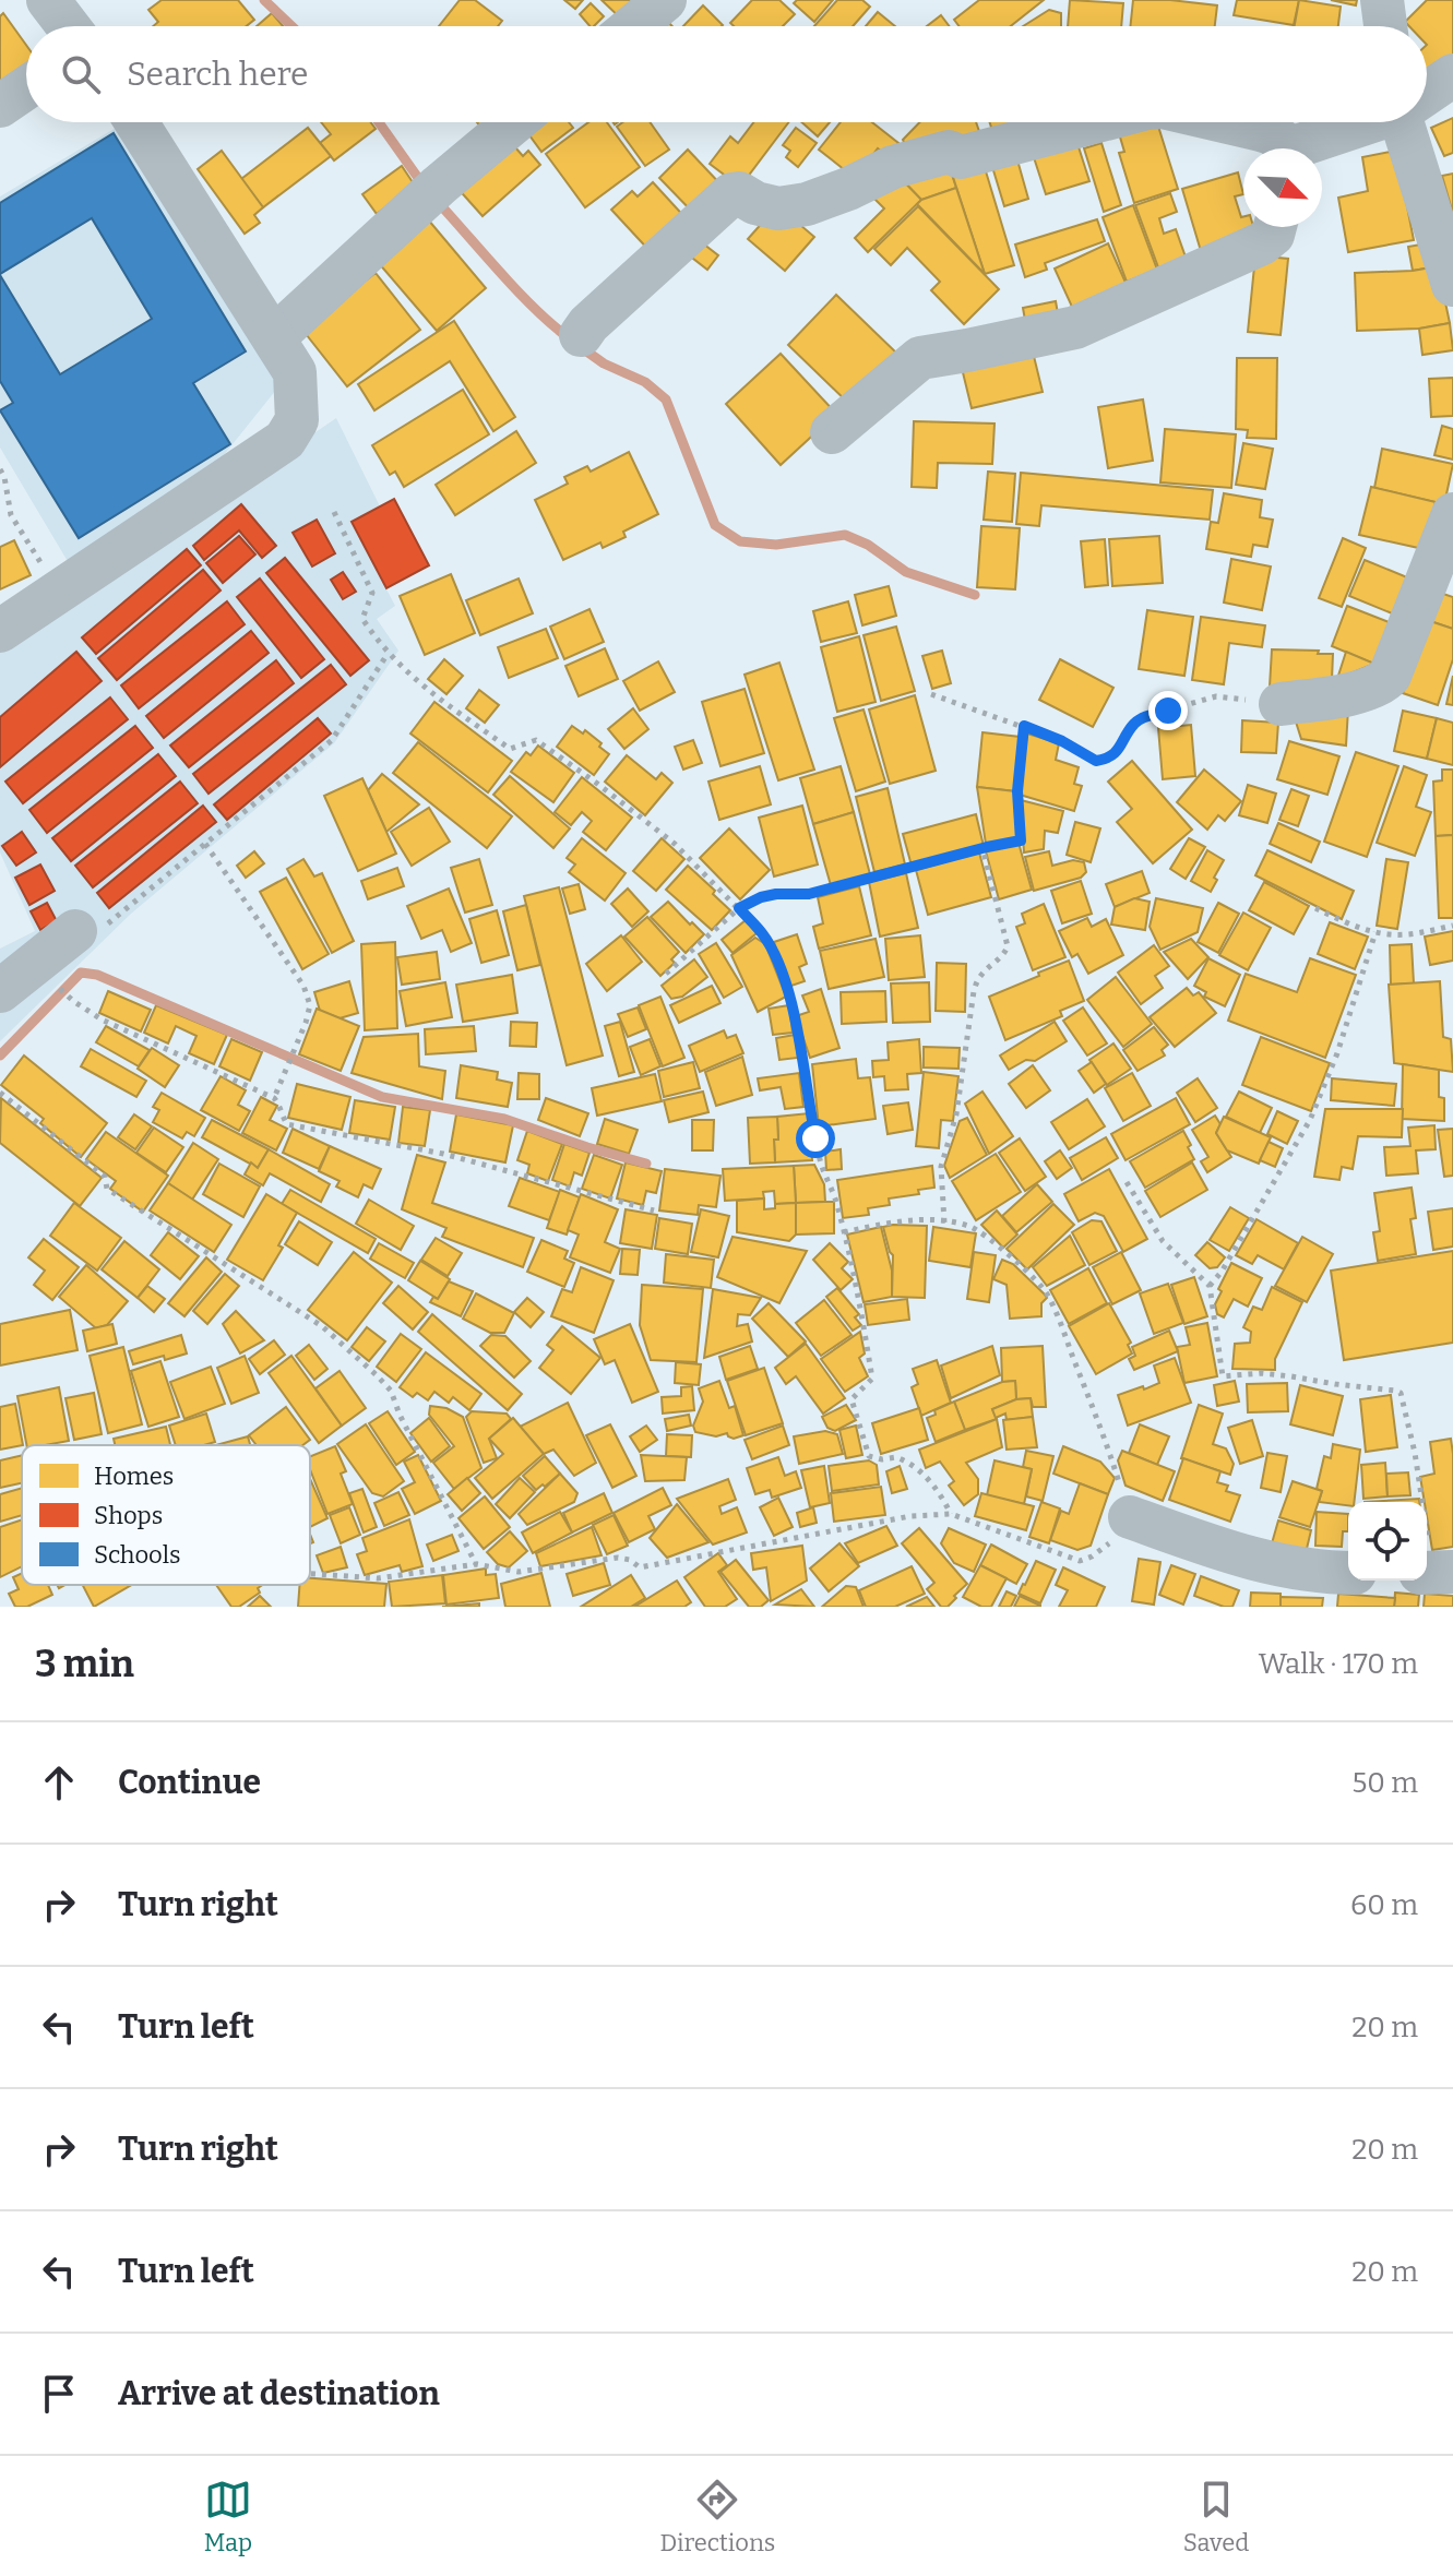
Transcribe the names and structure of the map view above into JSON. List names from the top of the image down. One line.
{"legend":["Homes","Shops","Schools"],"north":"bottom right","page":{"search":"Search here","heading":["3 min","Walk · 170 m"],"list":[["Continue","50 m"],["Turn right","60 m"],["Turn left","20 m"],["Turn right","20 m"],["Turn left","20 m"],"Arrive at destination"],"nav":["Map","Directions","Saved"]}}
